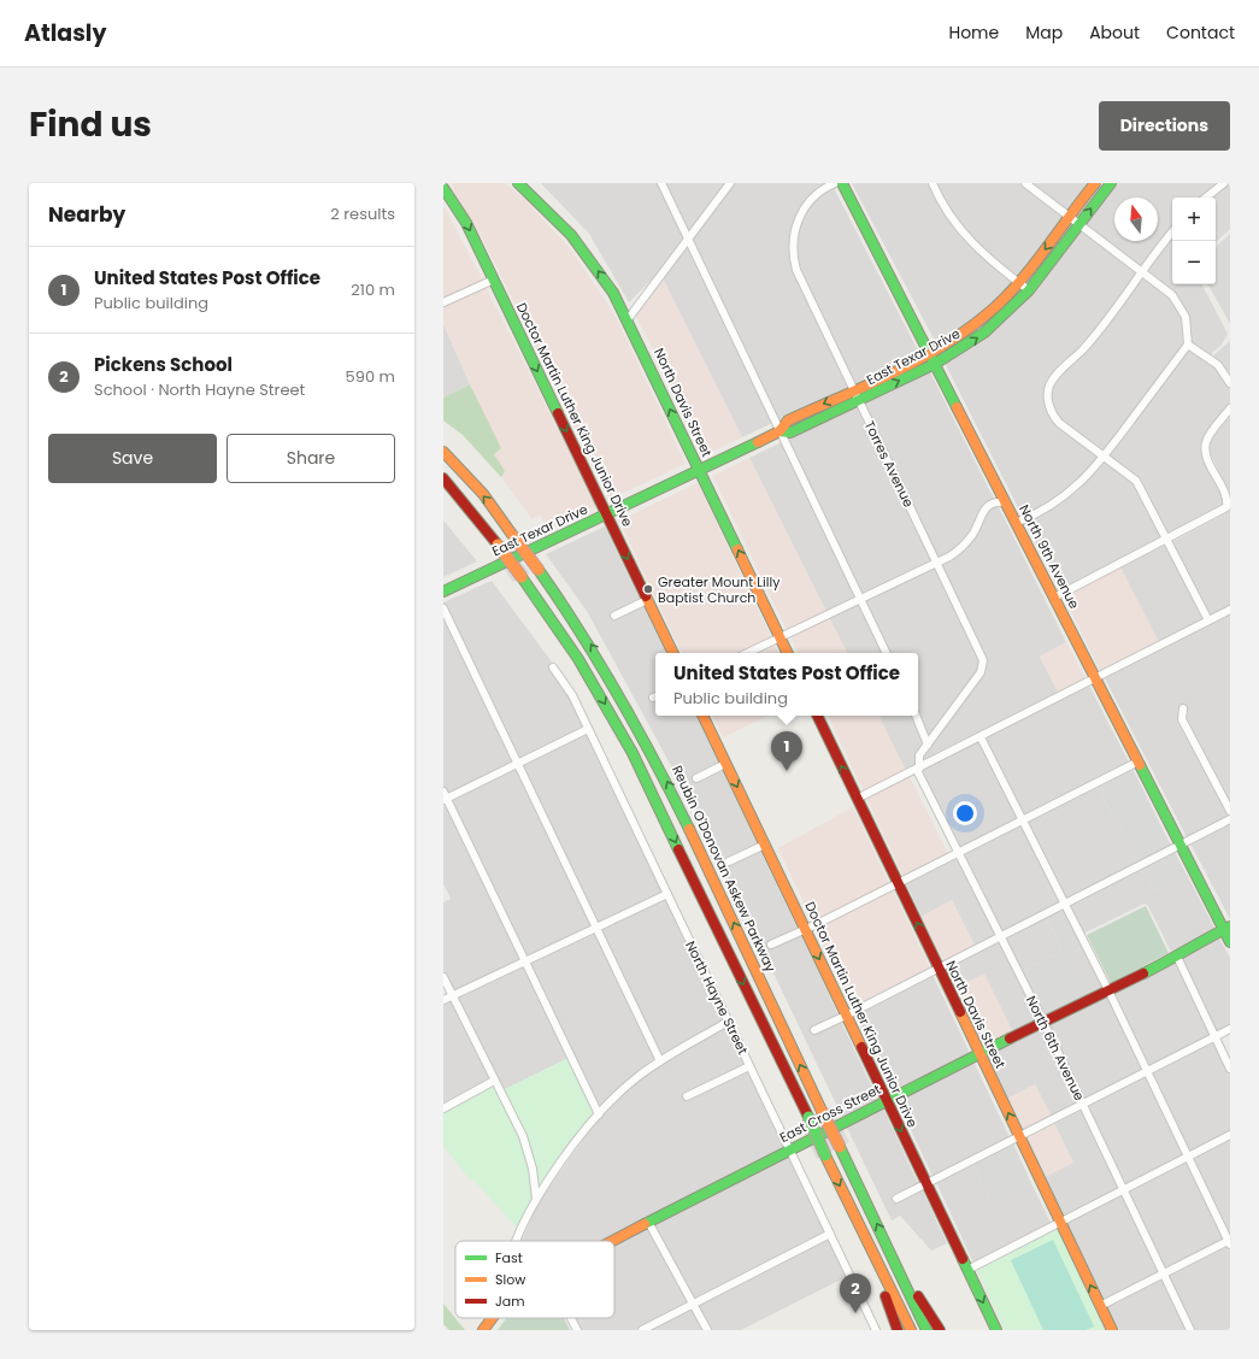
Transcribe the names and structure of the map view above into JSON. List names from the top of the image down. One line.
{"streets":{"main road":["East Texar Drive","North Davis Street","Doctor Martin Luther King Junior Drive","North 9th Avenue","Reubin O'Donovan Askew Parkway","East Cross Street"],"street":["Torres Avenue","North Hayne Street","North 6th Avenue"]},"crossings":[["East Texar Drive","North Davis Street"],["East Texar Drive","Doctor Martin Luther King Junior Drive"],["East Texar Drive","Torres Avenue"],["East Texar Drive","North 9th Avenue"],["North Davis Street","East Cross Street"],["Doctor Martin Luther King Junior Drive","East Cross Street"],["North 9th Avenue","East Cross Street"],["North Hayne Street","East Cross Street"],["North 6th Avenue","East Cross Street"]],"one_way":["North Davis Street"],"places":["Greater Mount Lilly Baptist Church"],"legend":["Fast","Slow","Jam"],"north":"top","page":{"header":"Atlasly","nav":["Home","Map","About","Contact"],"title":"Find us","buttons":["Directions",["Save","Share"]],"heading":["Nearby","2 results"],"map_buttons":["+","−"],"list":[{"mark":"1","name":"United States Post Office","note":"Public building","value":"210 m"},{"mark":"2","name":"Pickens School","note":"School · North Hayne Street","value":"590 m"}],"popup":["United States Post Office","Public building"],"pins":["1","2"]}}
